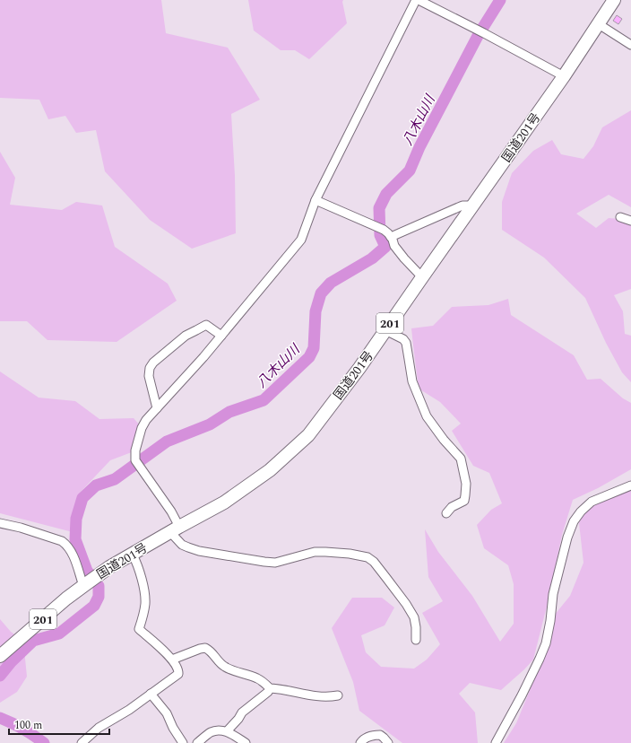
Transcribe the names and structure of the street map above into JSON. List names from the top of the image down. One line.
{"streets":{"highway":["国道201号","201"]},"water":["八木山川"],"scale_bar":"100 m"}
